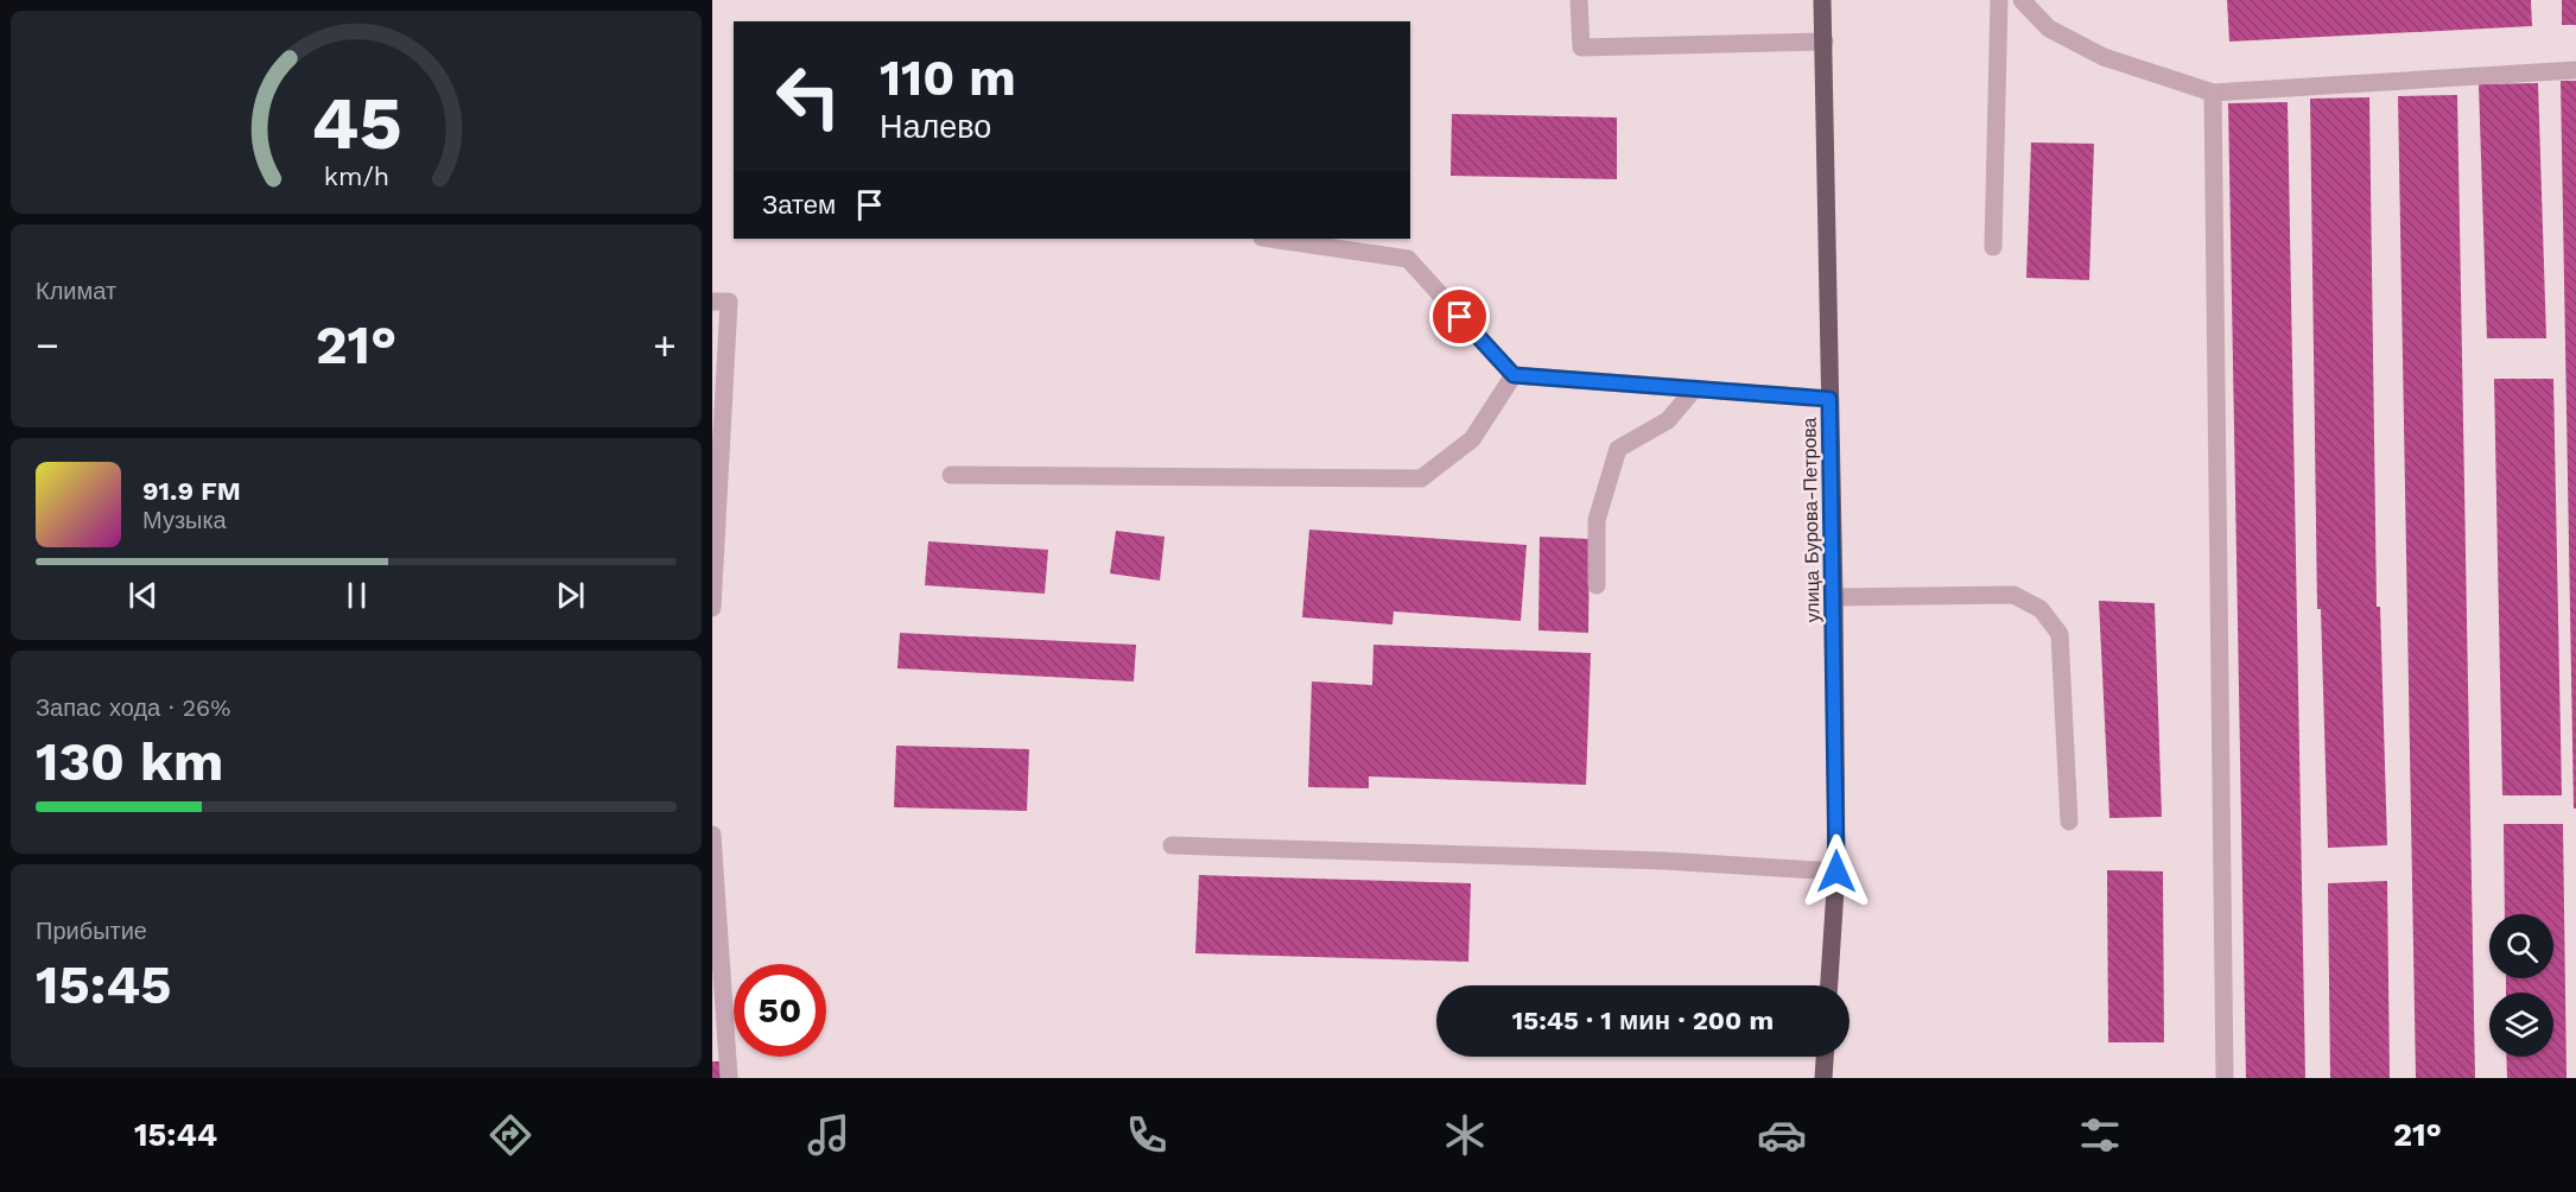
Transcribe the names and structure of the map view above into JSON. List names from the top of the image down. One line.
{"streets":{"main road":["улица Бурова-Петрова"]},"page":{"turn":["110 m","Налево"],"then":"Затем","tile":["Климат",["Запас хода · 26%","130 km"],["Прибытие","15:45"]],"heat":["−","21°","+"],"song":["91.9 FM","Музыка"],"limit":"50","trip":"15:45 · 1 мин · 200 m","tabs":["15:44","21°"],"gauge":["45","km/h"]}}
